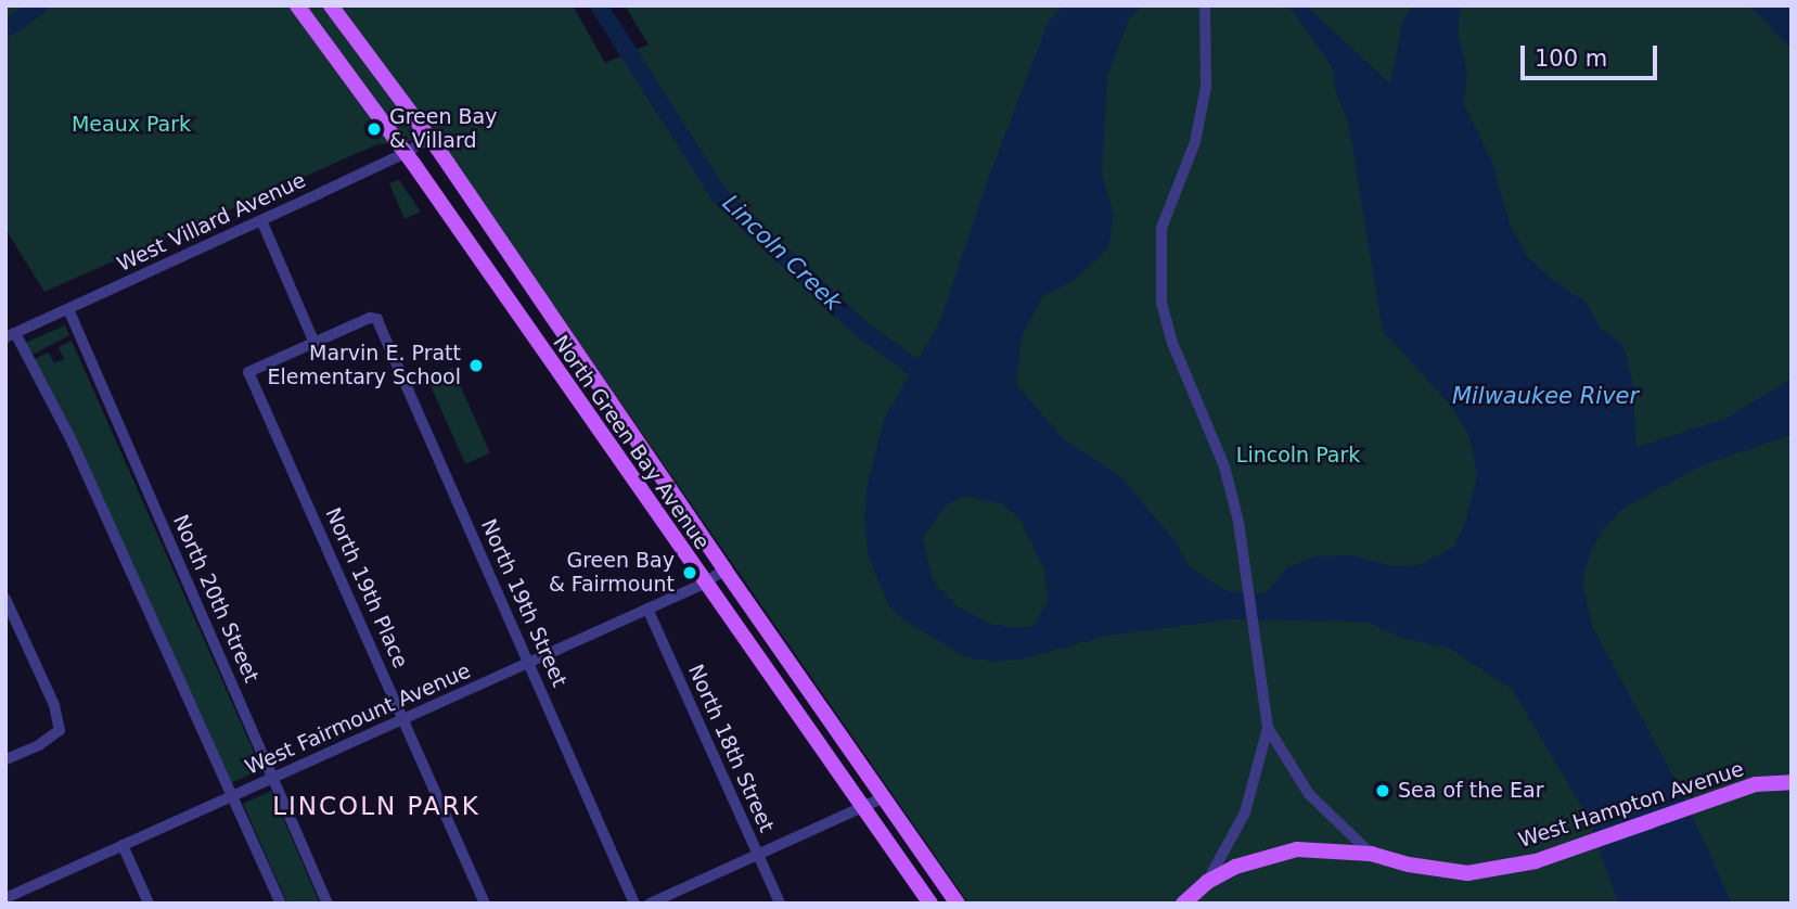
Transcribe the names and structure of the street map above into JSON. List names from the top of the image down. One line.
{"streets":{"main road":["North Green Bay Avenue","West Hampton Avenue"],"street":["West Villard Avenue","North 19th Place","North 20th Street","North 19th Street","West Fairmount Avenue","North 18th Street"]},"crossings":[["West Villard Avenue","North Green Bay Avenue"],["West Villard Avenue","North 20th Street"],["North Green Bay Avenue","West Fairmount Avenue"],["North 19th Place","North 19th Street"],["North 19th Place","West Fairmount Avenue"],["North 20th Street","West Fairmount Avenue"],["North 19th Street","West Fairmount Avenue"],["West Fairmount Avenue","North 18th Street"]],"districts":["LINCOLN PARK"],"water":["Lincoln Creek","Milwaukee River"],"parks":["Meaux Park","Lincoln Park"],"places":["Green Bay & Villard","Marvin E. Pratt Elementary School","Green Bay & Fairmount","Sea of the Ear"],"scale_bar":"100 m"}
